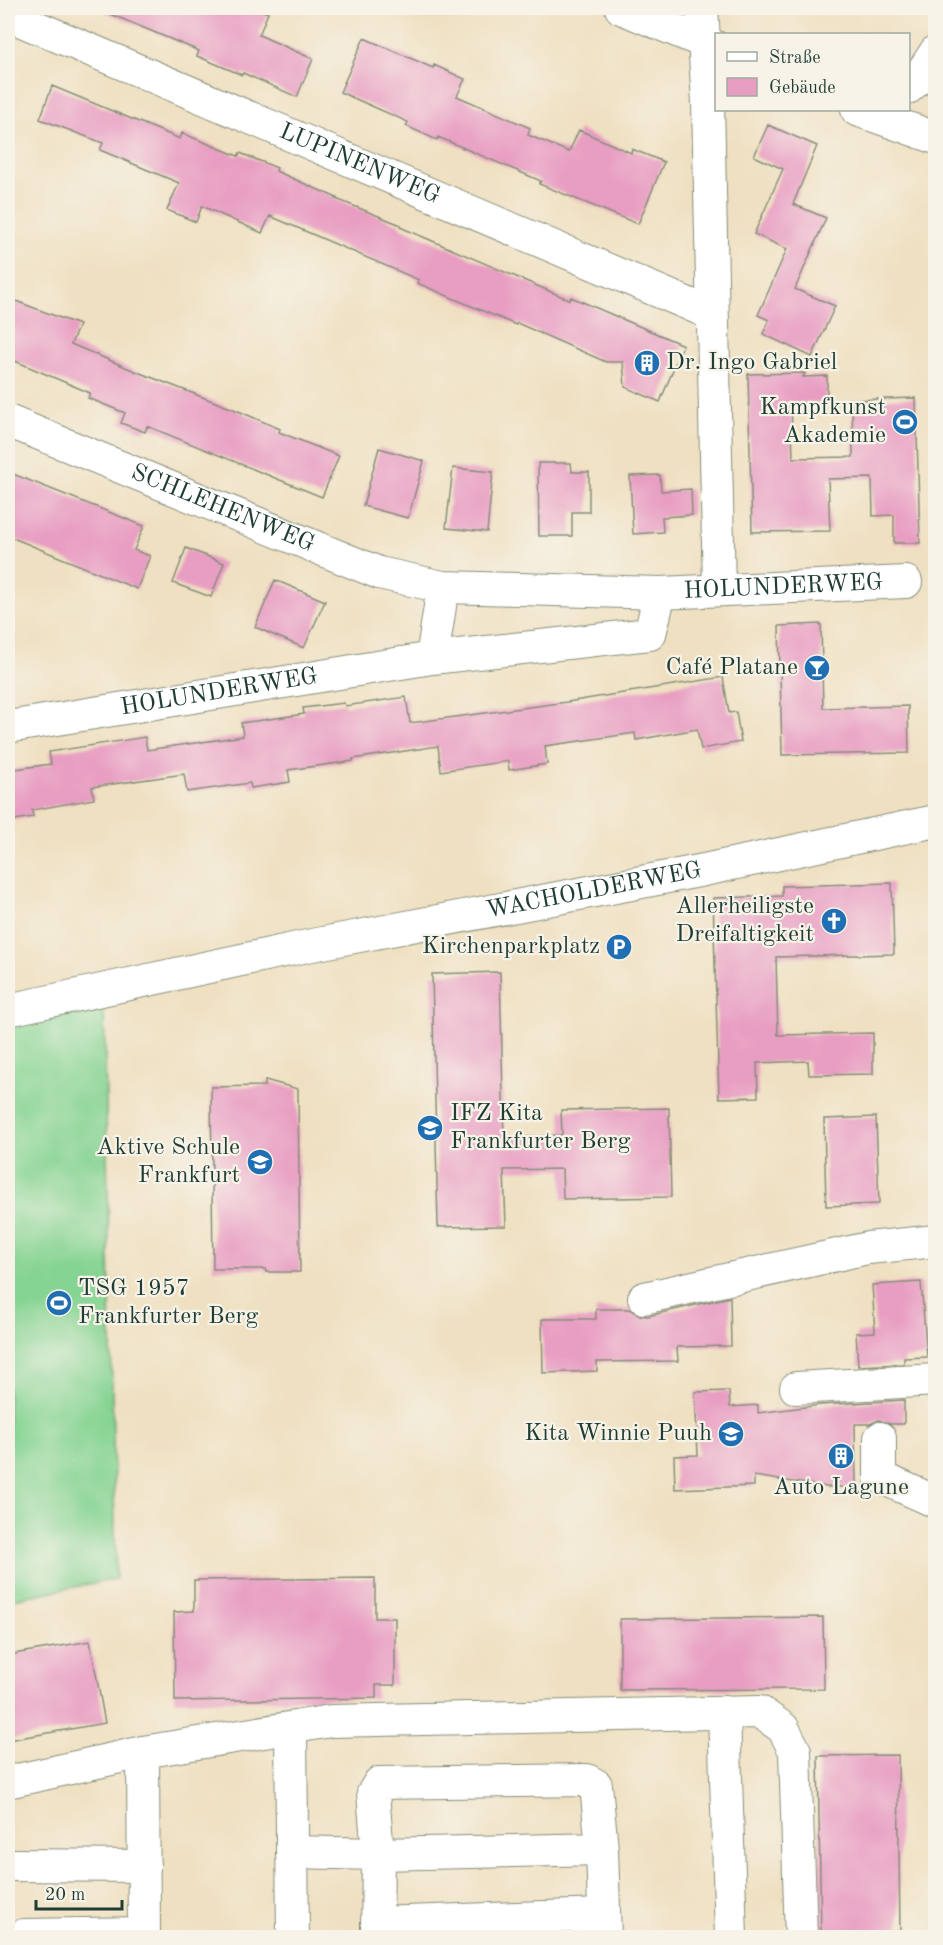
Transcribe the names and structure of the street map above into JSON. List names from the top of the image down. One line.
{"streets":{"street":["LUPINENWEG","SCHLEHENWEG","HOLUNDERWEG","WACHOLDERWEG"]},"crossings":[["SCHLEHENWEG","HOLUNDERWEG"]],"places":{"building":["Dr. Ingo Gabriel","Auto Lagune"],"sports":["Kampfkunst Akademie","TSG 1957 Frankfurter Berg"],"bar":["Café Platane"],"church":["Allerheiligste Dreifaltigkeit"],"parking":["Kirchenparkplatz"],"school or university":["IFZ Kita Frankfurter Berg","Aktive Schule Frankfurt","Kita Winnie Puuh"]},"legend":["Straße","Gebäude"],"scale_bar":"20 m"}
